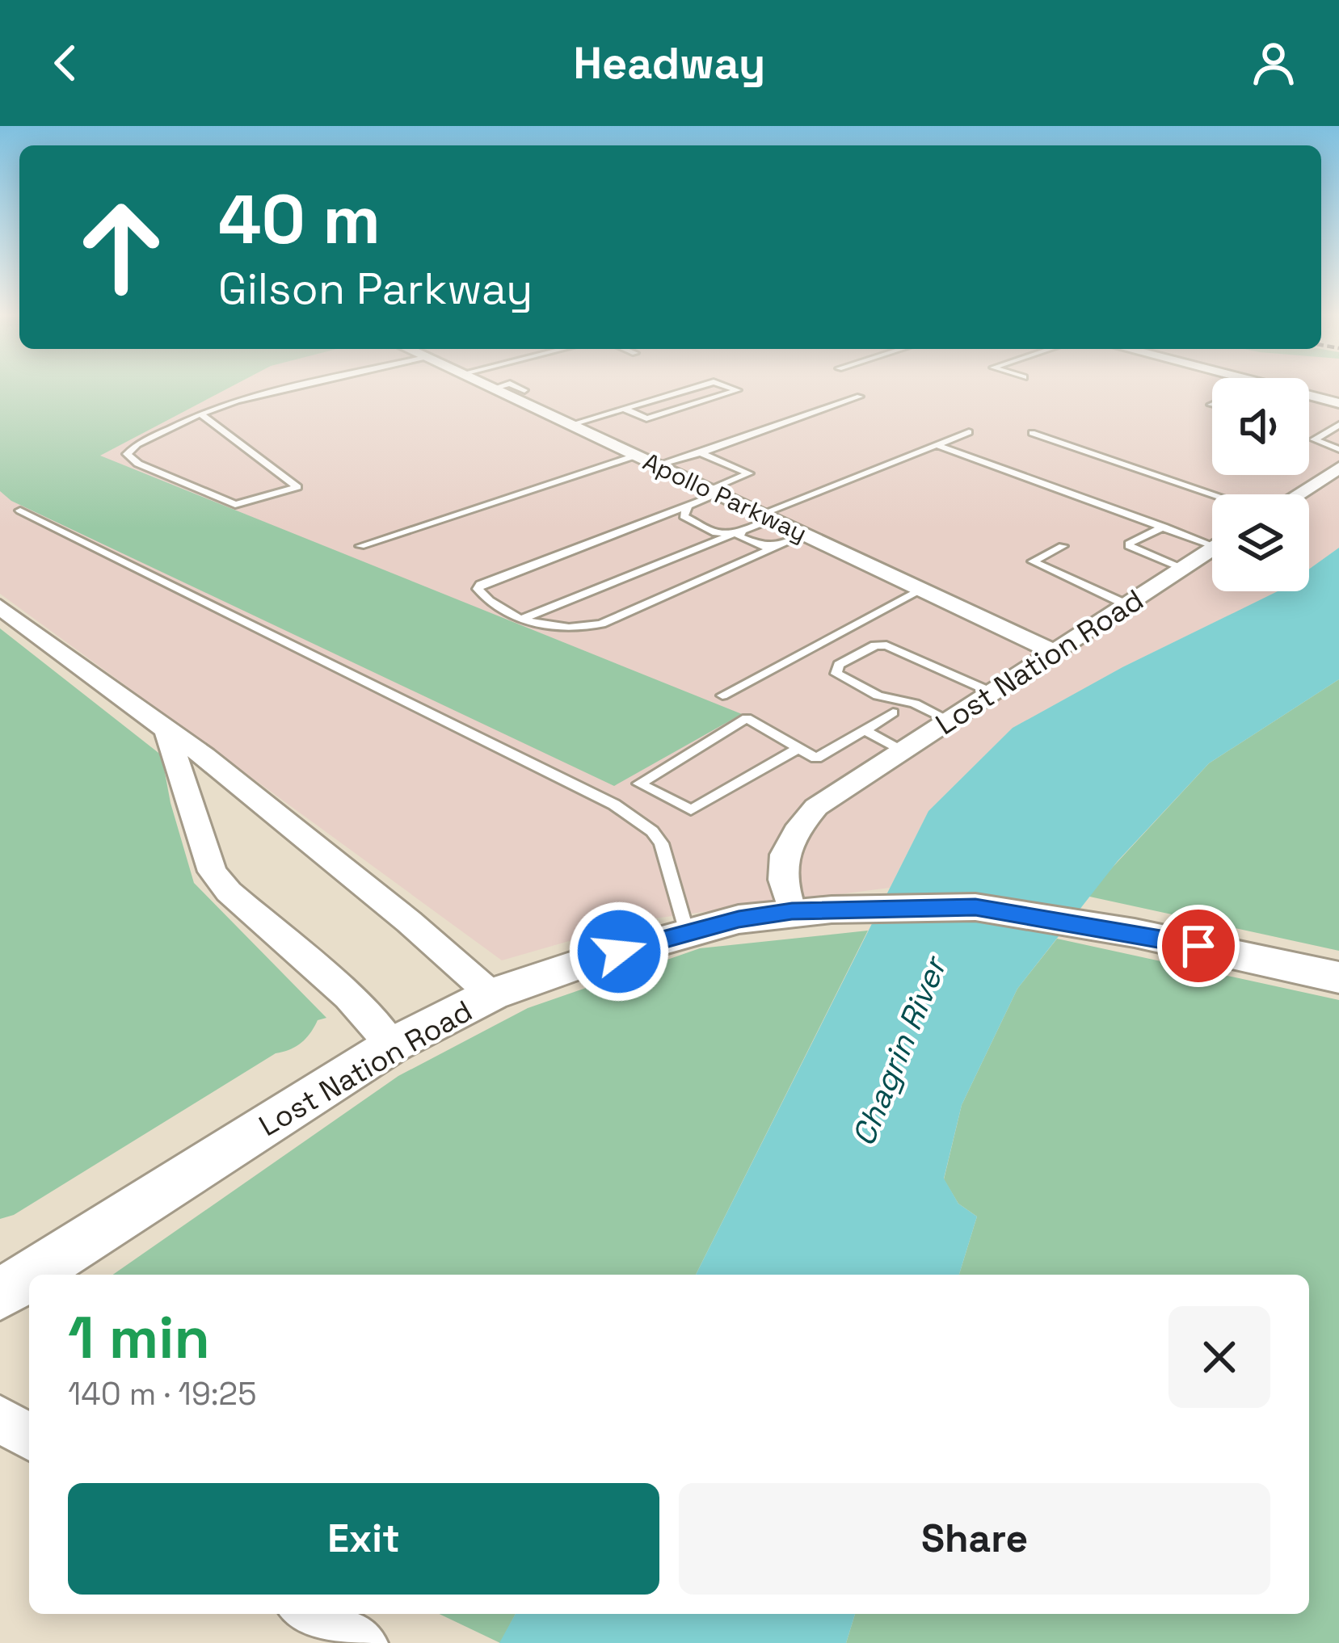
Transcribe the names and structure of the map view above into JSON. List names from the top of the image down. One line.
{"streets":{"street":["Apollo Parkway","Lost Nation Road"]},"crossings":[["Apollo Parkway","Lost Nation Road"]],"water":["Chagrin River"],"page":{"header":"Headway","turn":["40 m","Gilson Parkway"],"heading":["1 min","140 m · 19:25"],"buttons":["Exit","Share"]}}
